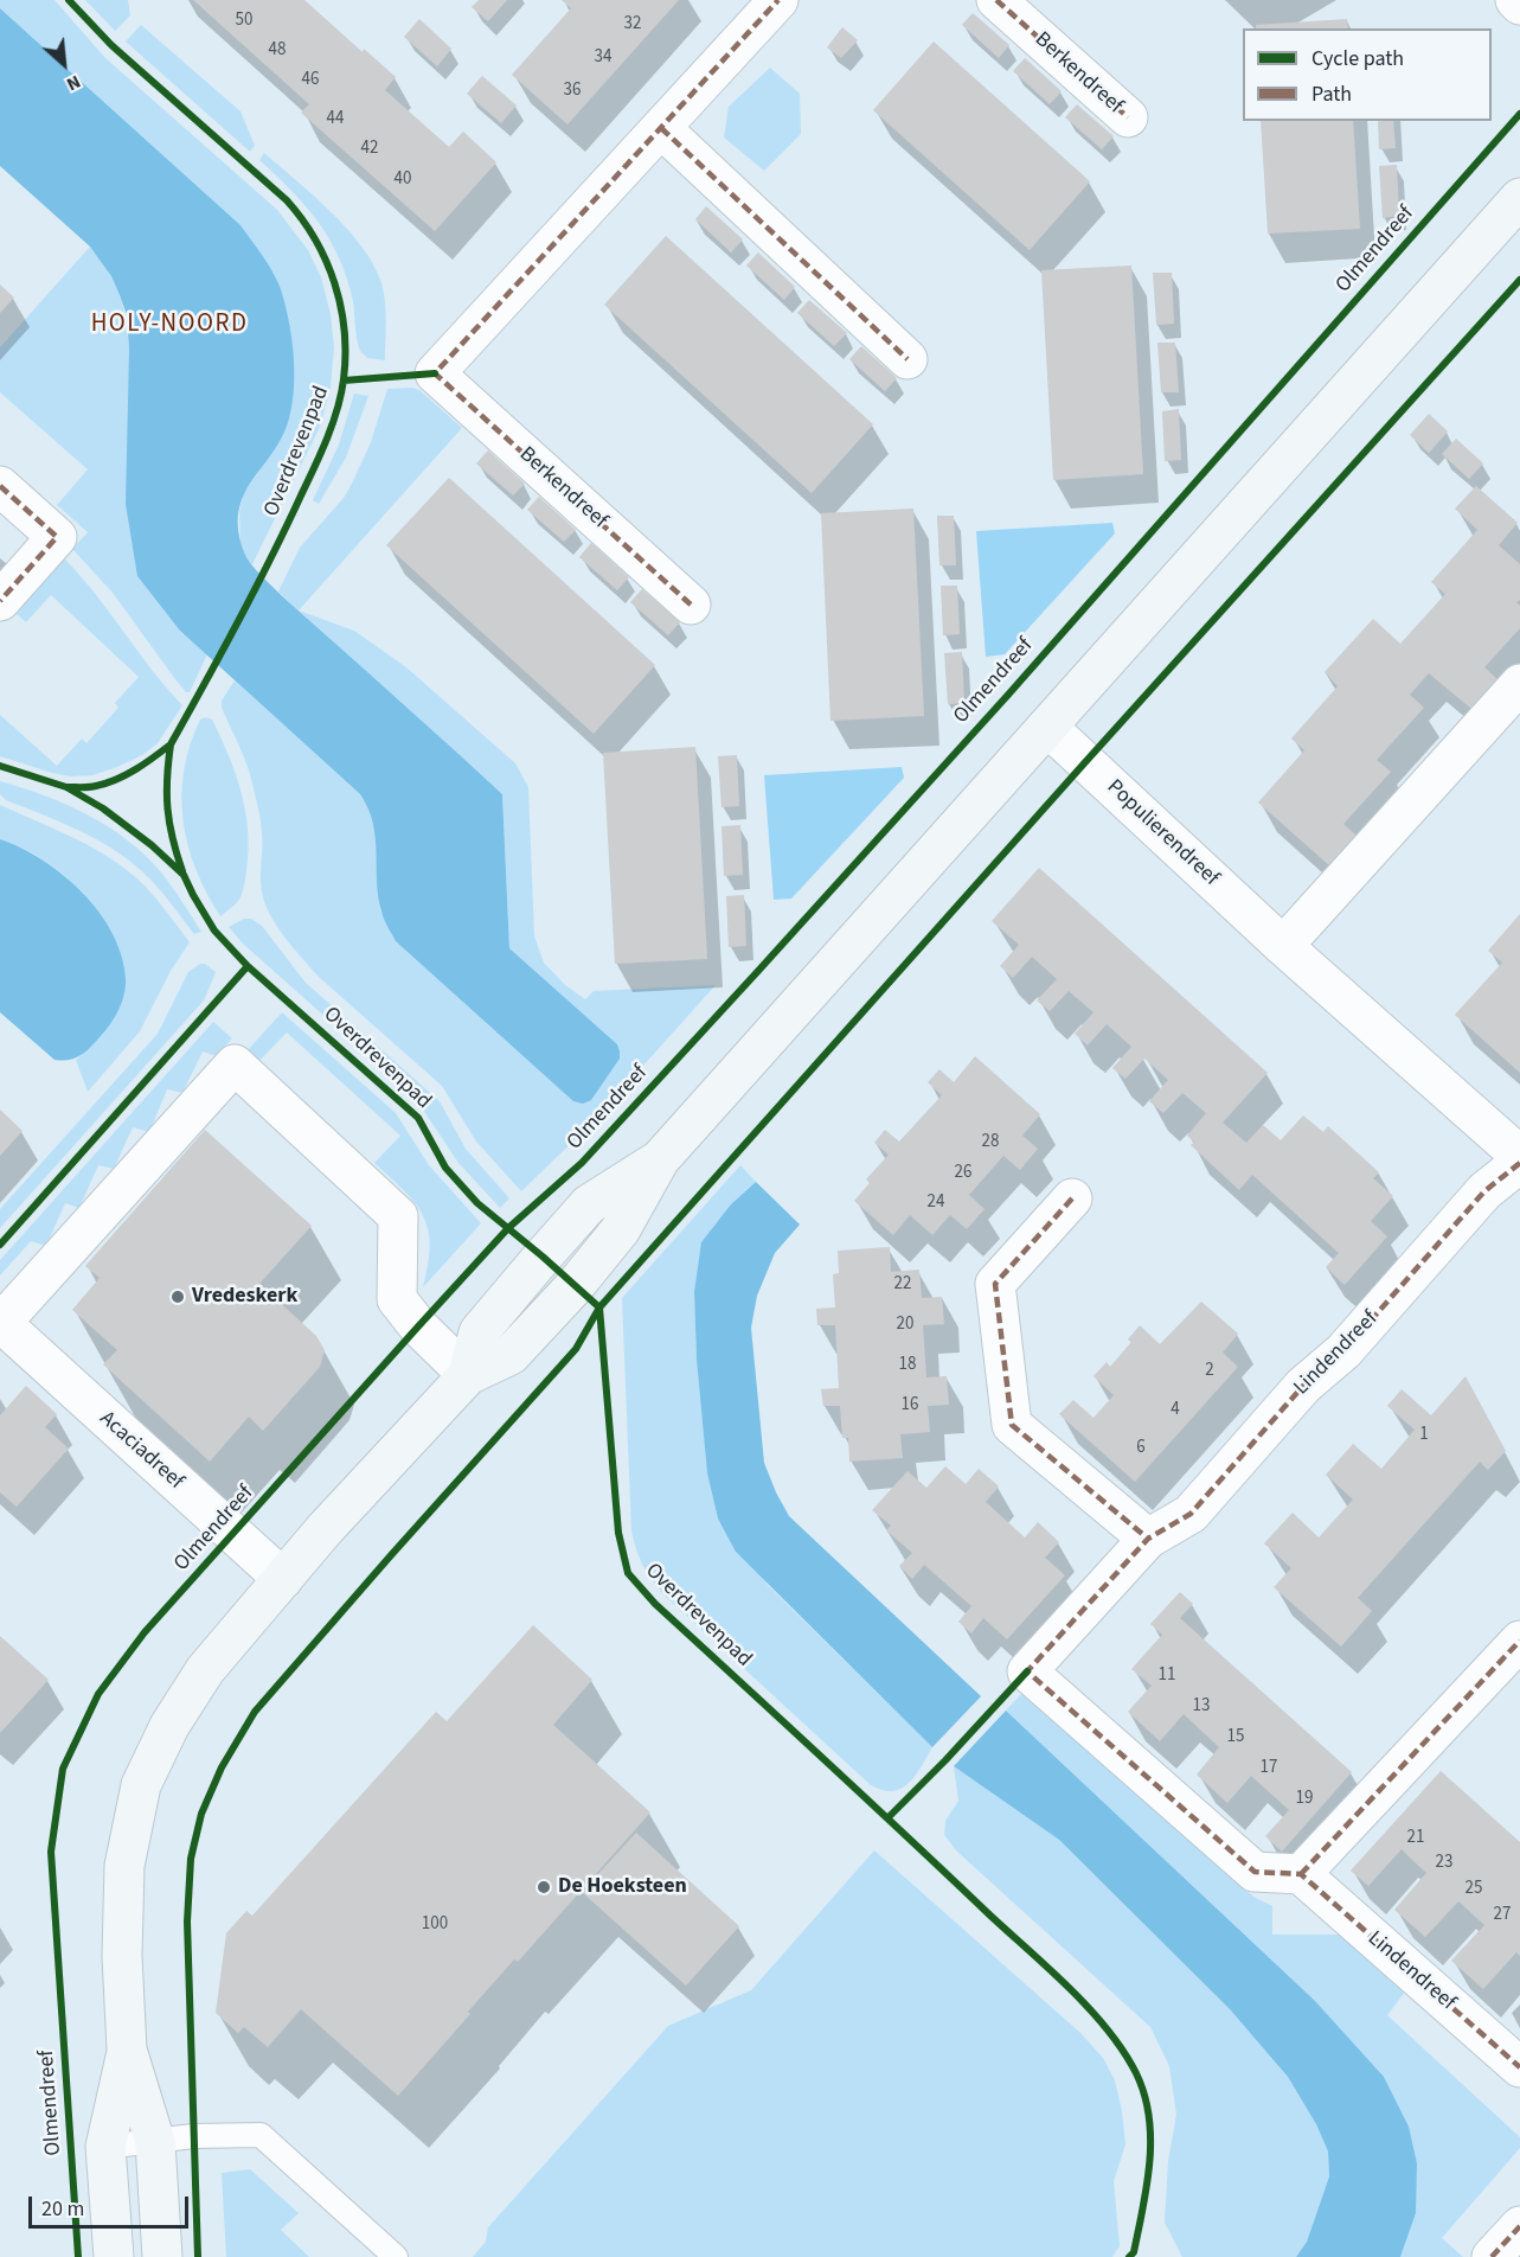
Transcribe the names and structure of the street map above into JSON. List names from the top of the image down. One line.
{"streets":{"street":["Berkendreef","Populierendreef","Lindendreef","Acaciadreef"],"cycle path":["Olmendreef","Overdrevenpad"]},"districts":["HOLY-NOORD"],"places":["Vredeskerk","De Hoeksteen"],"house_numbers":["50","32","48","34","46","36","44","42","40","28","26","24","22","20","18","2","16","4","1","6","11","13","15","17","19","21","23","25","27","100"],"legend":["Cycle path","Path"],"scale_bar":"20 m","north":"bottom right"}
